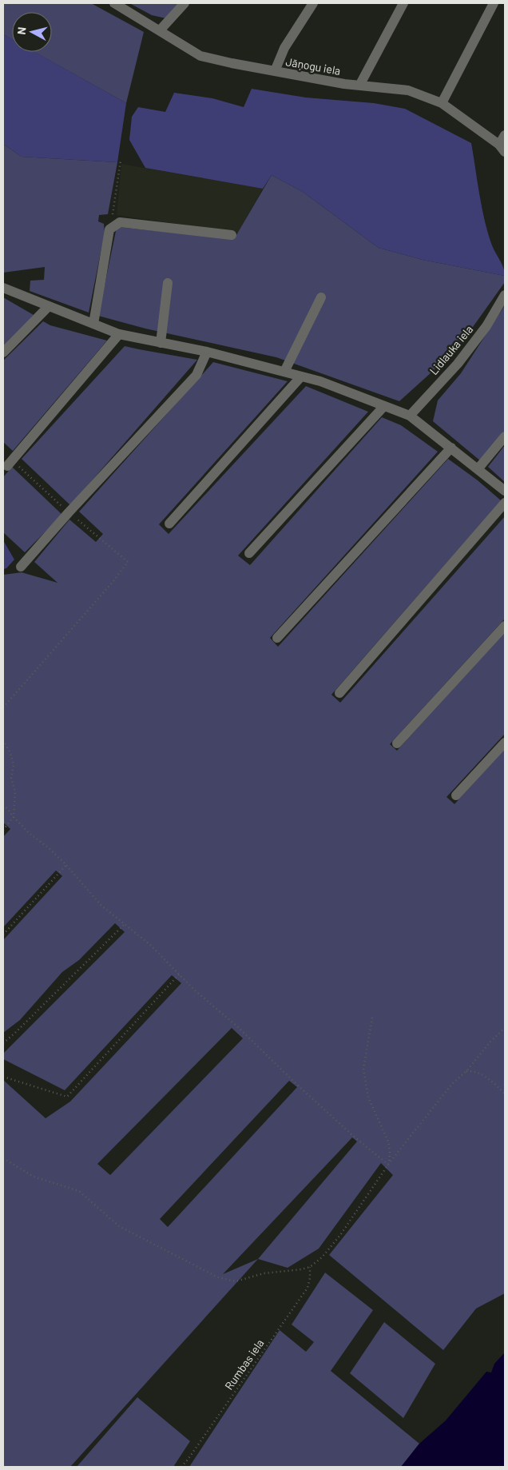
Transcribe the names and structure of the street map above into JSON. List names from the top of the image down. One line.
{"streets":{"street":["Jāņogu iela","Lidlauka iela"],"path":["Rumbas iela"]},"north":"left"}
